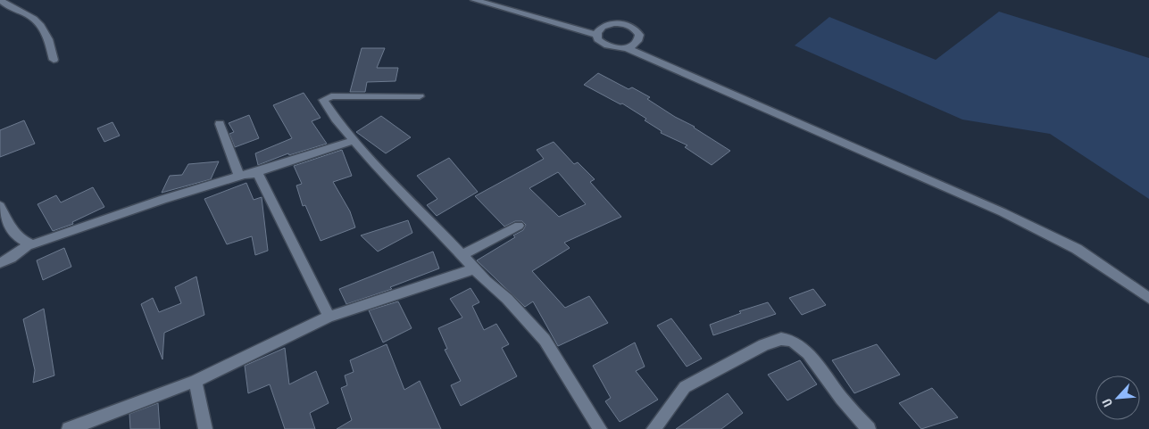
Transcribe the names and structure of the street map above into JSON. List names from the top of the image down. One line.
{"north":"bottom left"}
